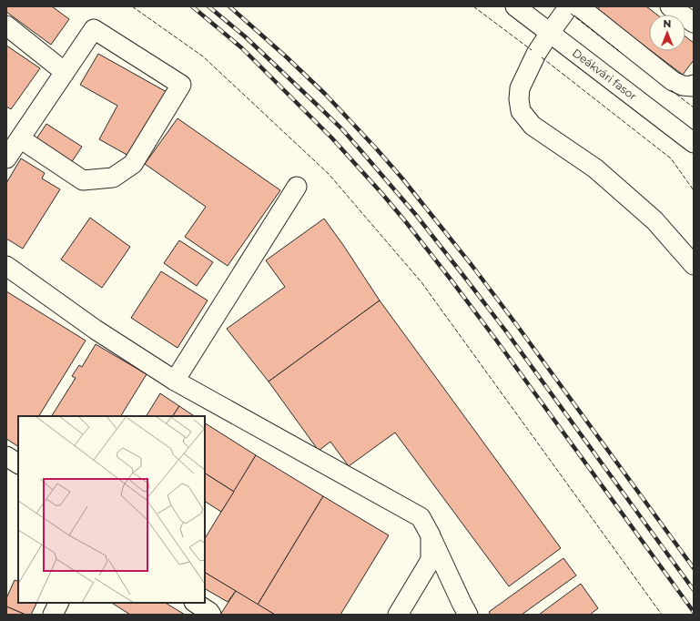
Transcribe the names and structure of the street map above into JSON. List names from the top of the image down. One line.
{"streets":{"street":["Deákvári fasor"]},"north":"top"}
